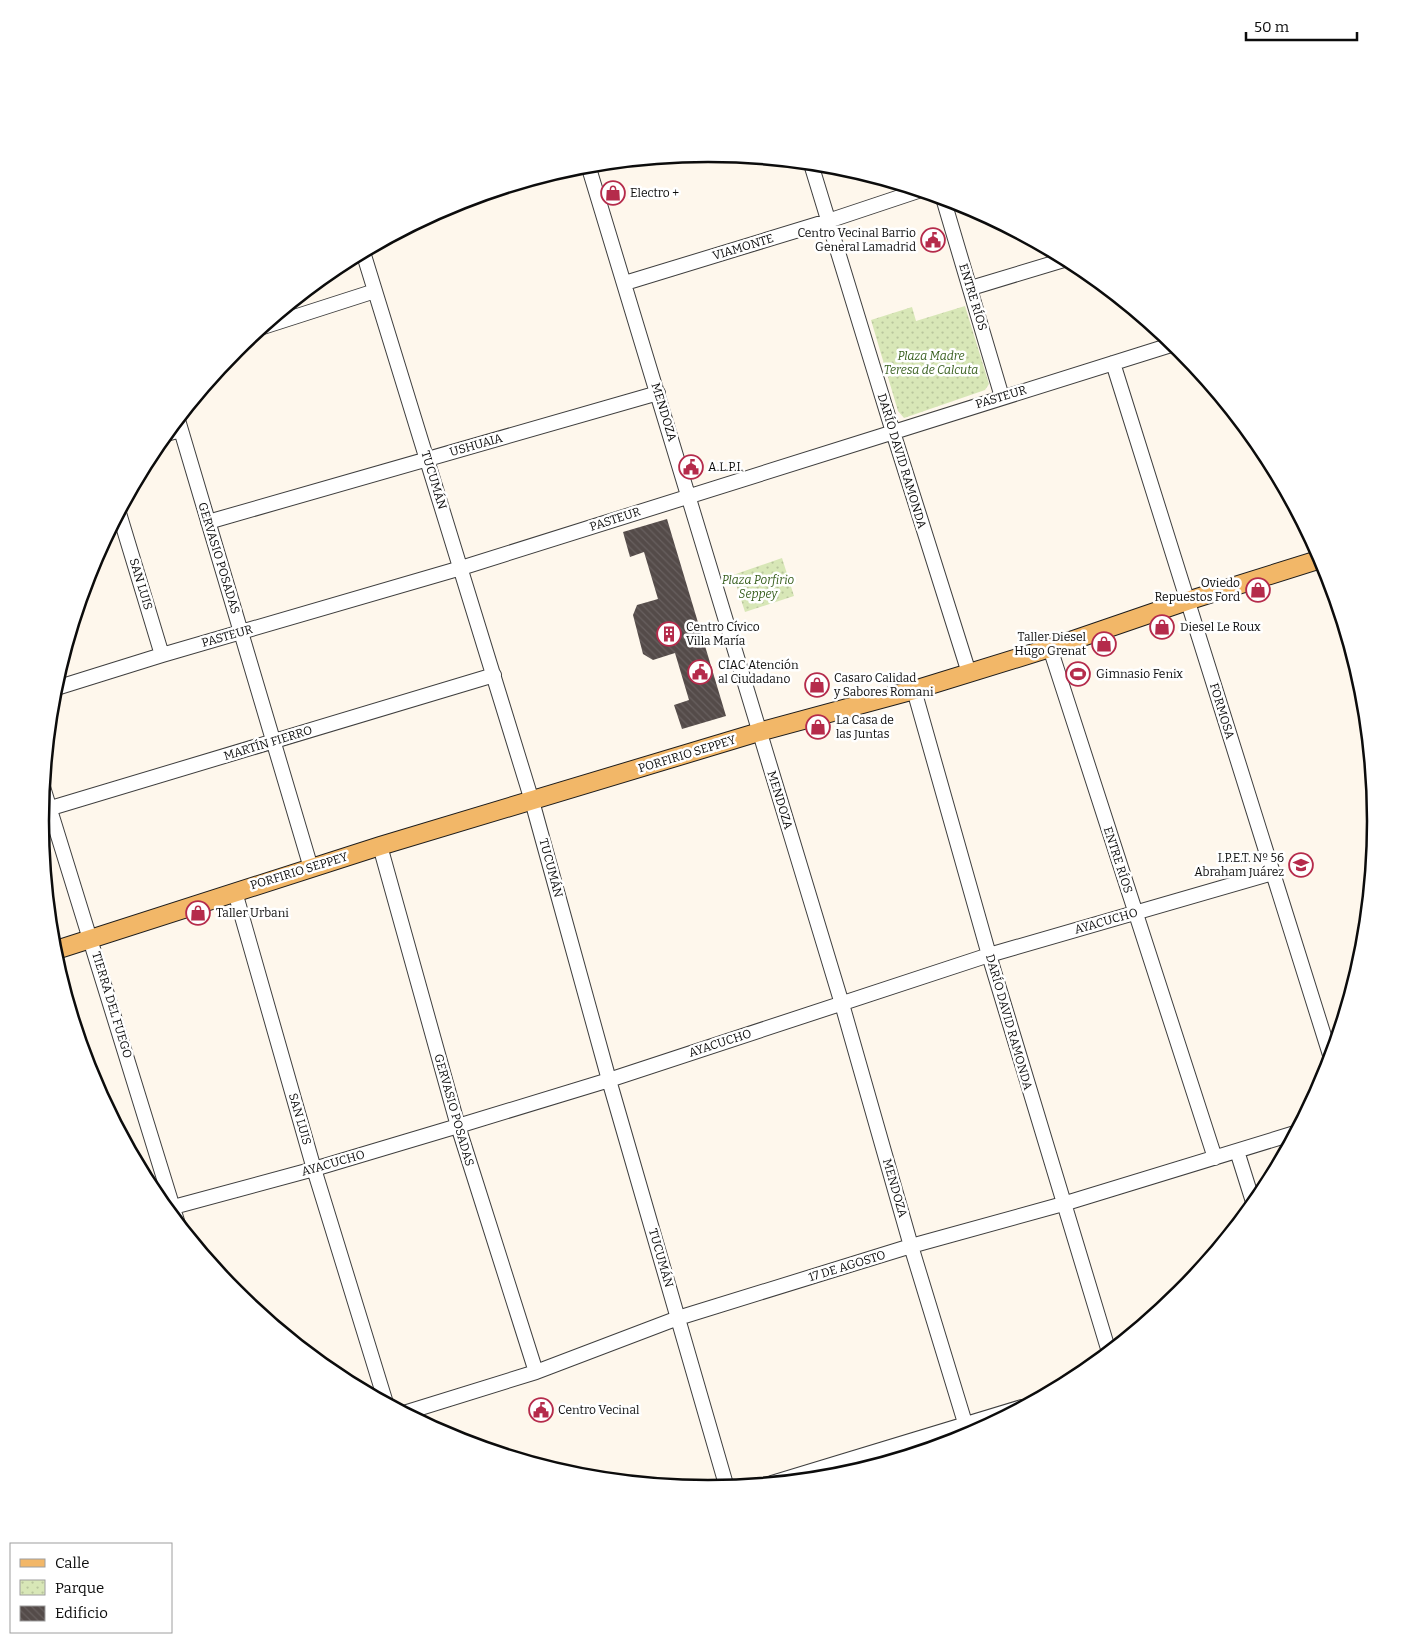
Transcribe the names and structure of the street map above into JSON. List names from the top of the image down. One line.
{"streets":{"main road":["PORFIRIO SEPPEY"],"street":["VIAMONTE","ENTRE RÍOS","PASTEUR","MENDOZA","USHUAIA","DARÍO DAVID RAMONDA","TUCUMÁN","GERVASIO POSADAS","SAN LUIS","FORMOSA","MARTÍN FIERRO","AYACUCHO","TIERRA DEL FUEGO","17 DE AGOSTO"]},"crossings":[["VIAMONTE","MENDOZA"],["VIAMONTE","DARÍO DAVID RAMONDA"],["ENTRE RÍOS","PASTEUR"],["ENTRE RÍOS","PORFIRIO SEPPEY"],["ENTRE RÍOS","AYACUCHO"],["ENTRE RÍOS","17 DE AGOSTO"],["PASTEUR","MENDOZA"],["PASTEUR","DARÍO DAVID RAMONDA"],["PASTEUR","TUCUMÁN"],["PASTEUR","GERVASIO POSADAS"],["PASTEUR","SAN LUIS"],["PASTEUR","FORMOSA"],["MENDOZA","USHUAIA"],["MENDOZA","PORFIRIO SEPPEY"],["MENDOZA","AYACUCHO"],["MENDOZA","17 DE AGOSTO"],["USHUAIA","TUCUMÁN"],["USHUAIA","GERVASIO POSADAS"],["DARÍO DAVID RAMONDA","PORFIRIO SEPPEY"],["DARÍO DAVID RAMONDA","AYACUCHO"],["DARÍO DAVID RAMONDA","17 DE AGOSTO"],["TUCUMÁN","MARTÍN FIERRO"],["TUCUMÁN","PORFIRIO SEPPEY"],["TUCUMÁN","AYACUCHO"],["TUCUMÁN","17 DE AGOSTO"],["GERVASIO POSADAS","MARTÍN FIERRO"],["GERVASIO POSADAS","PORFIRIO SEPPEY"],["GERVASIO POSADAS","AYACUCHO"],["GERVASIO POSADAS","17 DE AGOSTO"],["SAN LUIS","PORFIRIO SEPPEY"],["SAN LUIS","AYACUCHO"],["FORMOSA","PORFIRIO SEPPEY"],["FORMOSA","AYACUCHO"],["PORFIRIO SEPPEY","TIERRA DEL FUEGO"]],"parks":["Plaza Madre Teresa de Calcuta","Plaza Porfirio Seppey"],"places":{"shop":["Electro +","Oviedo Repuestos Ford","Diesel Le Roux","Taller Diesel Hugo Grenat","Casaro Calidad y Sabores Romani","La Casa de las Juntas","Taller Urbani"],"public building":["Centro Vecinal Barrio General Lamadrid","A.L.P.I.","CIAC Atención al Ciudadano","Centro Vecinal"],"building":["Centro Cívico Villa María"],"sports":["Gimnasio Fenix"],"school or university":["I.P.E.T. Nº 56 Abraham Juárez"]},"legend":["Calle","Parque","Edificio"],"scale_bar":"50 m"}
